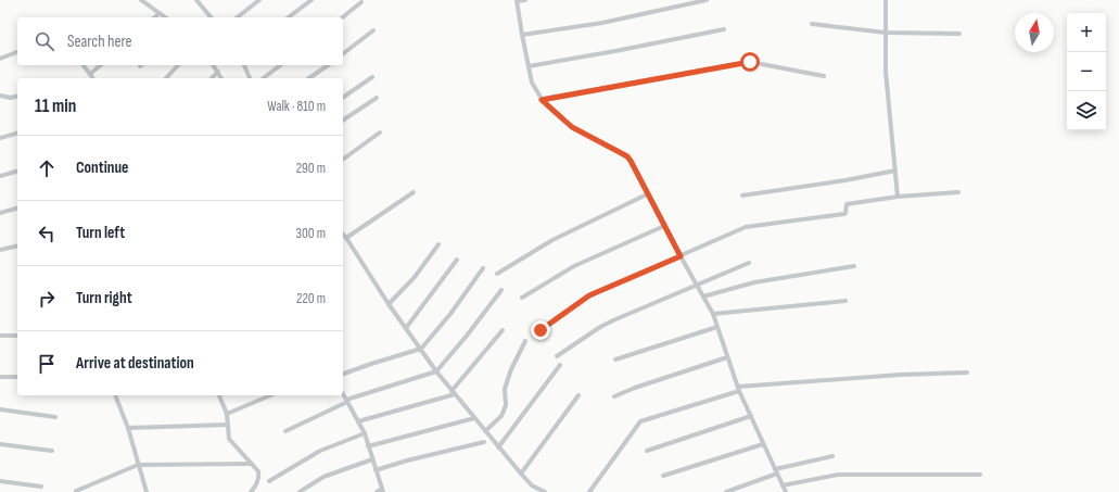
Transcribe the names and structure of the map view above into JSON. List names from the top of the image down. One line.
{"north":"top","page":{"map_buttons":["+","−"],"search":"Search here","heading":["11 min","Walk · 810 m"],"list":[["Continue","290 m"],["Turn left","300 m"],["Turn right","220 m"],"Arrive at destination"]}}
